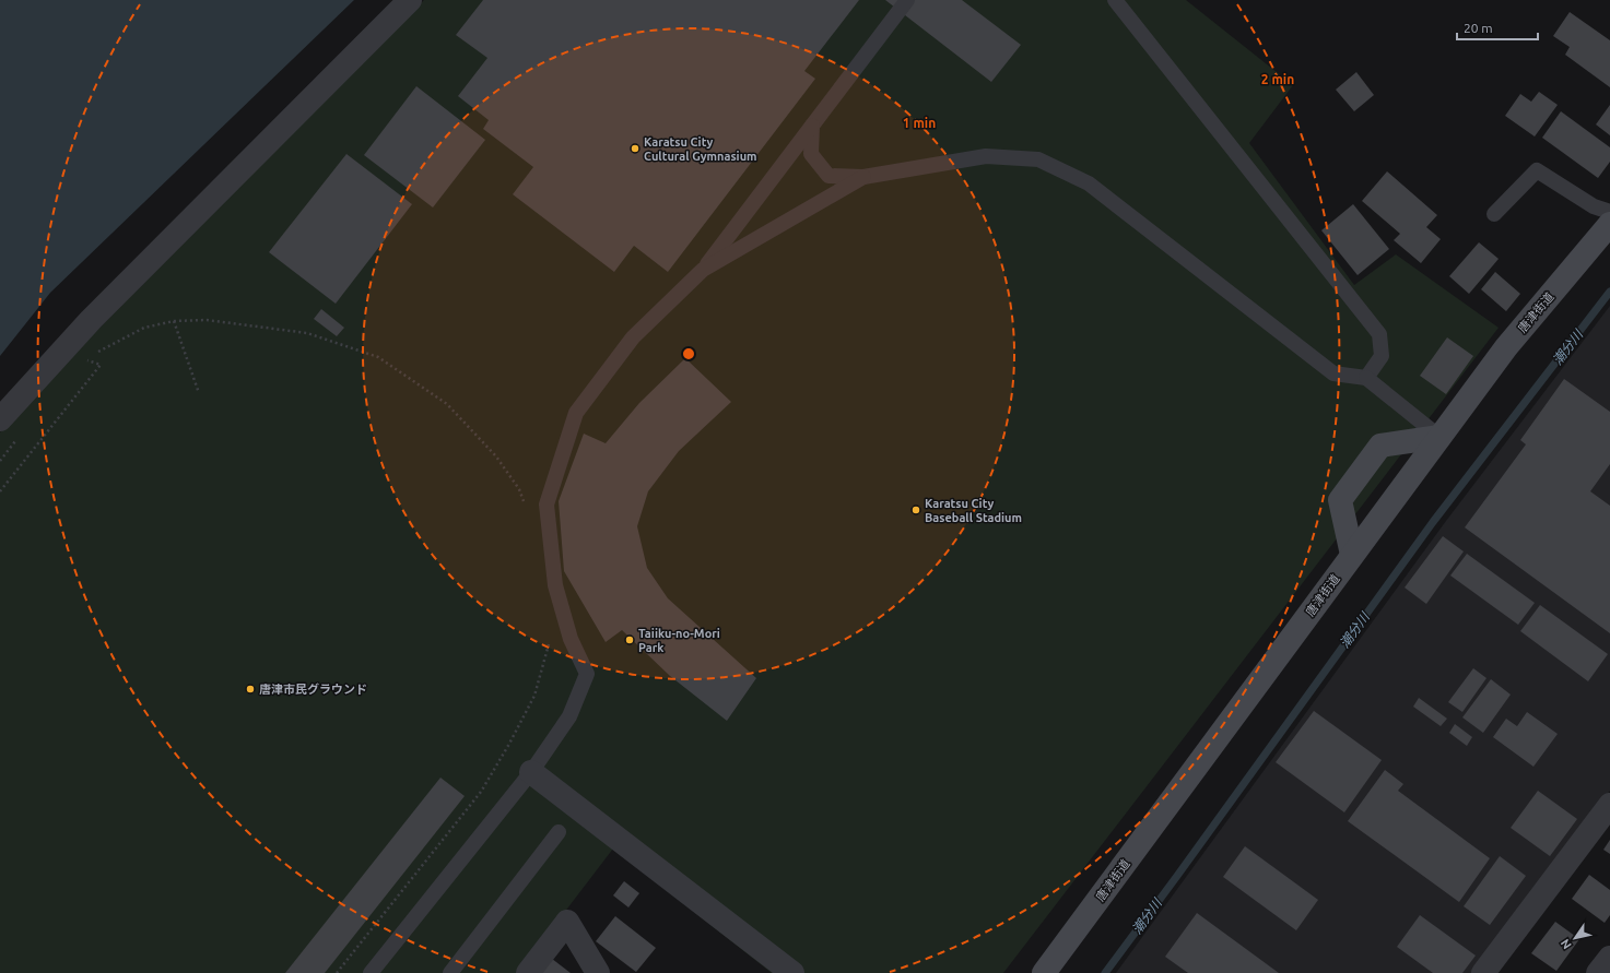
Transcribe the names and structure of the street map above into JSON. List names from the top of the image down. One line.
{"streets":{"street":["唐津街道"]},"water":["潮分川"],"places":["Karatsu City Cultural Gymnasium","Karatsu City Baseball Stadium","Taiiku-no-Mori Park","唐津市民グラウンド"],"scale_bar":"20 m","north":"bottom left","rings":["2 min","1 min"]}
